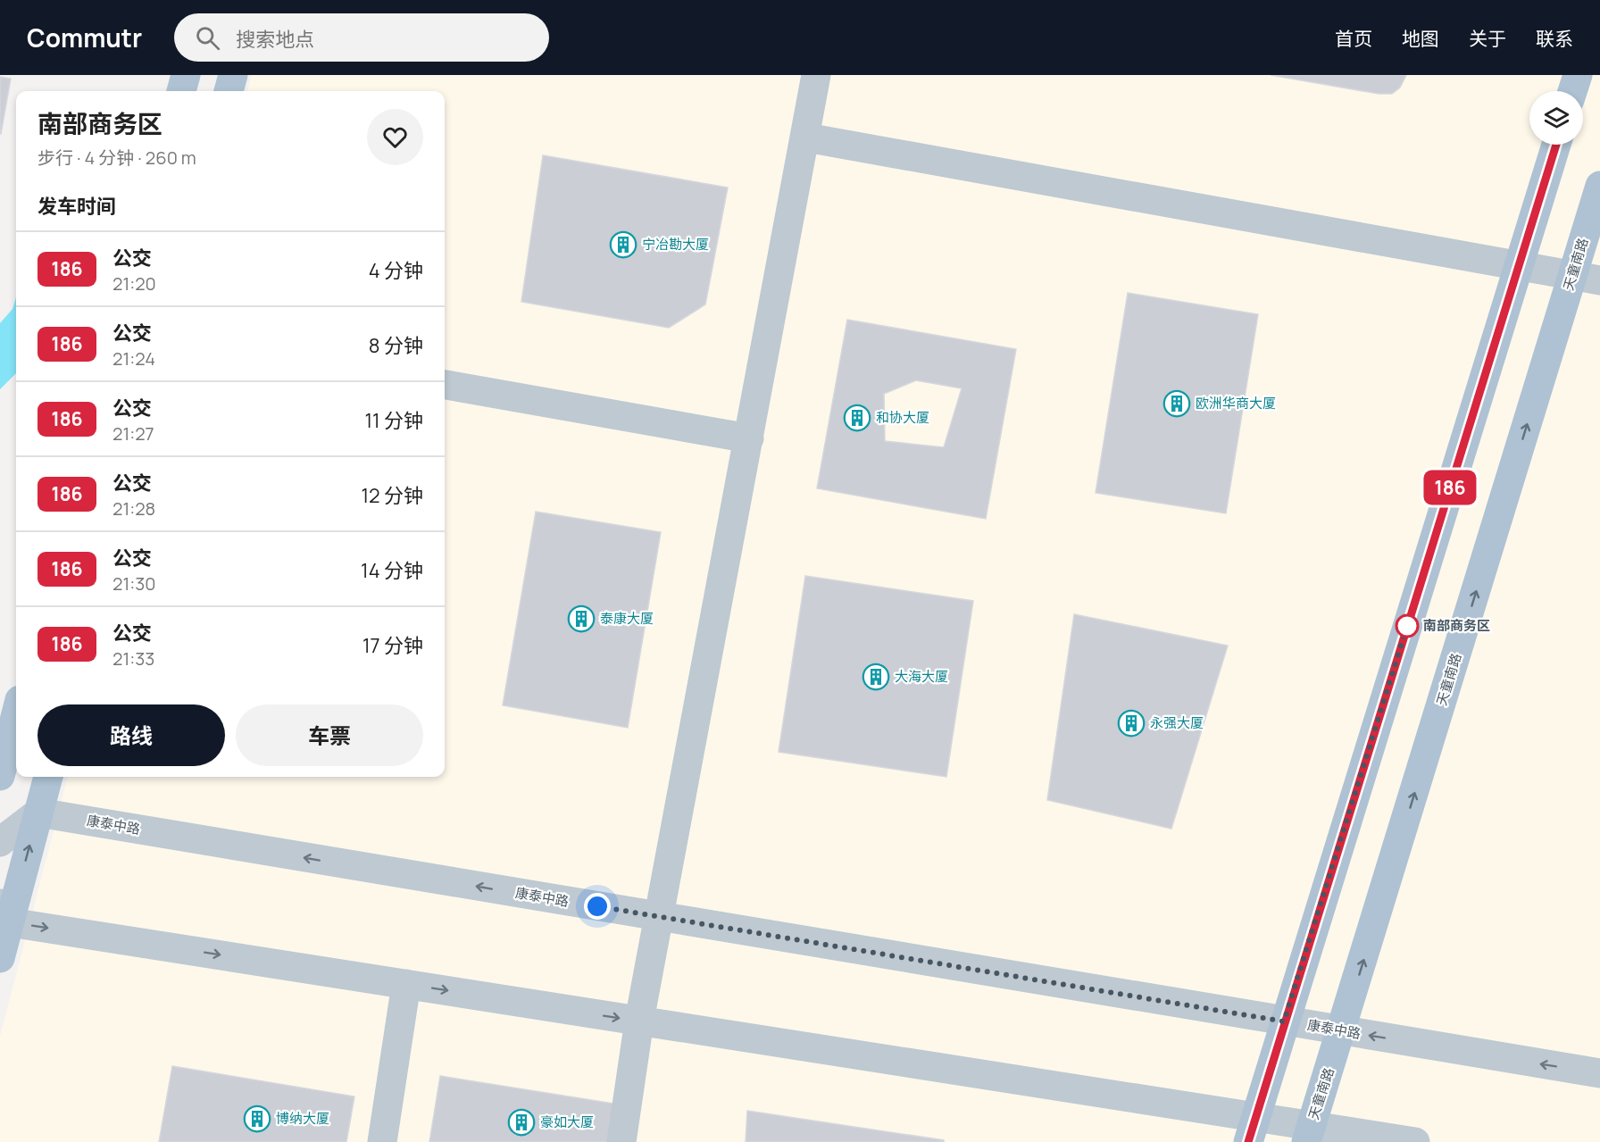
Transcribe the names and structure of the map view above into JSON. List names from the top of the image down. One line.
{"streets":{"main road":["天童南路"],"street":["康泰中路"]},"crossings":[["天童南路","康泰中路"]],"places":{"building":["宁冶勘大厦","欧洲华商大厦","和协大厦","泰康大厦","大海大厦","永强大厦","博纳大厦","豪如大厦"],"other":["南部商务区"]},"lines":["bus line 186"],"page":{"header":"Commutr","search":"搜索地点","nav":["首页","地图","关于","联系"],"on_map":"186","heading":[["南部商务区","步行 · 4 分钟 · 260 m"],"发车时间"],"list":[{"mark":"186","name":"公交","note":"21:20","value":"4 分钟"},{"mark":"186","name":"公交","note":"21:24","value":"8 分钟"},{"mark":"186","name":"公交","note":"21:27","value":"11 分钟"},{"mark":"186","name":"公交","note":"21:28","value":"12 分钟"},{"mark":"186","name":"公交","note":"21:30","value":"14 分钟"},{"mark":"186","name":"公交","note":"21:33","value":"17 分钟"}],"buttons":["路线","车票"]}}
